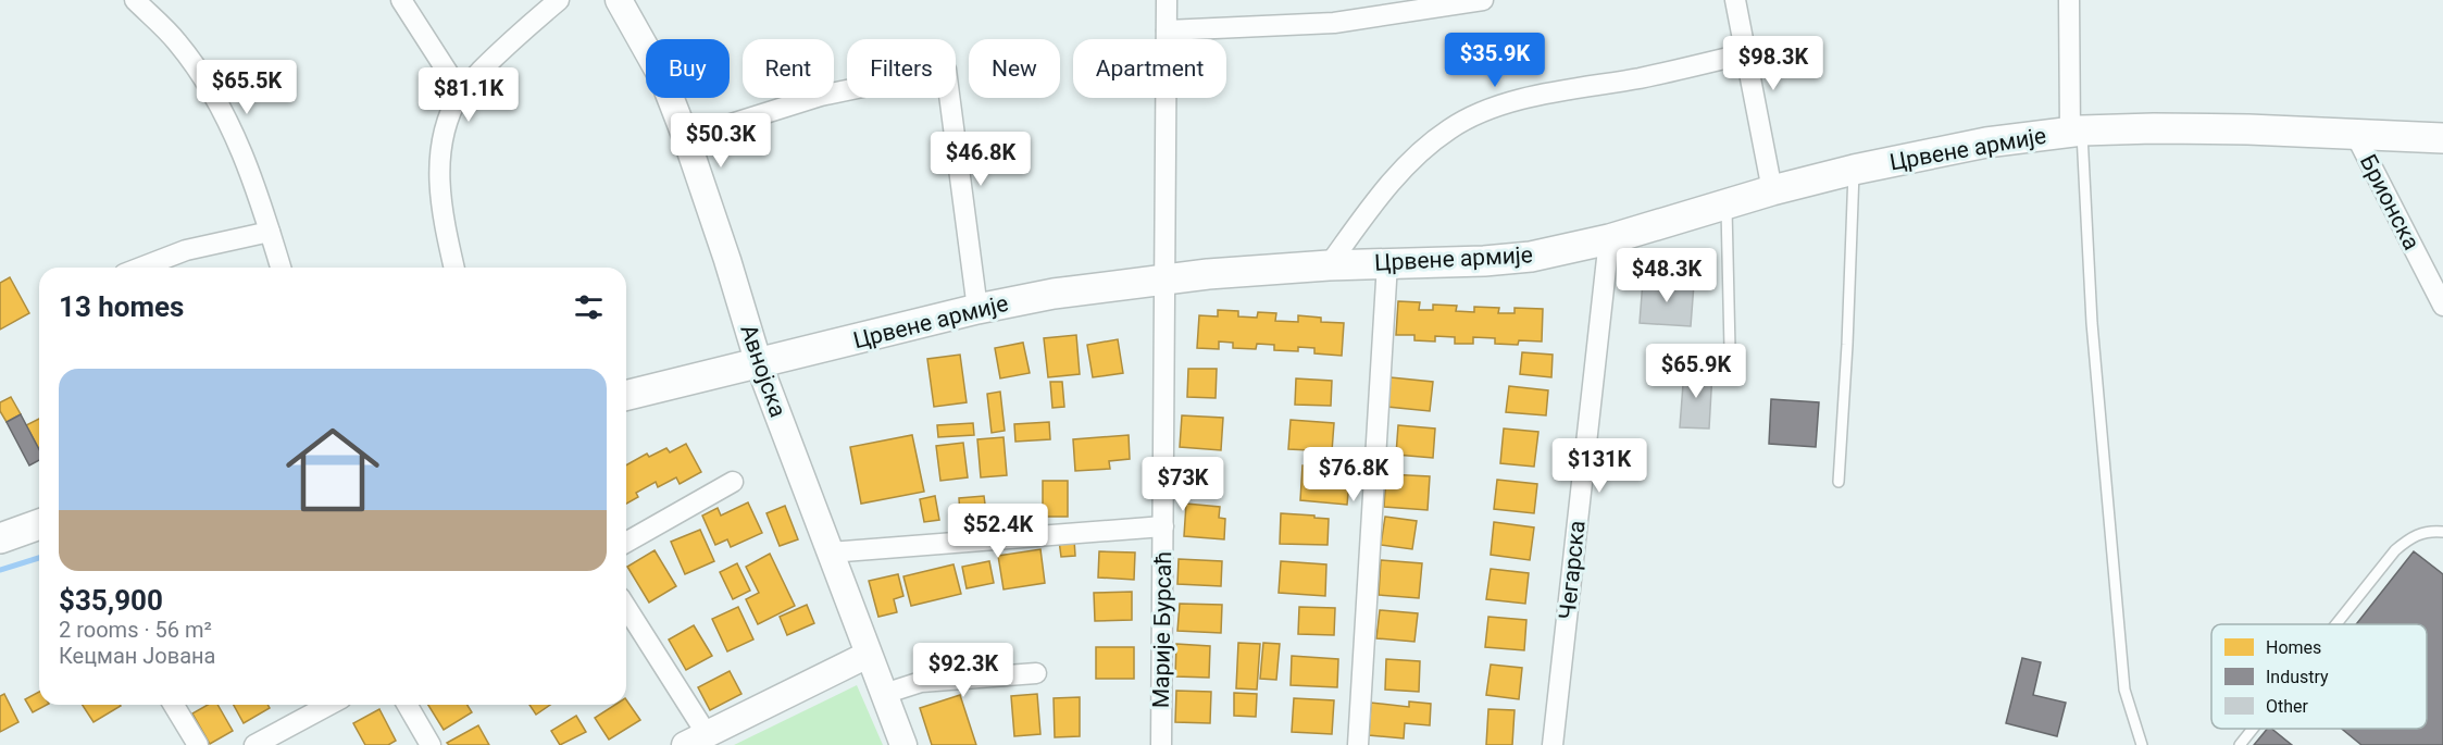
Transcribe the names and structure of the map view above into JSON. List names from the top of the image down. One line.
{"streets":{"main road":["Црвене армије"],"street":["Брионска","Авнојска","Чегарска","Марије Бурсаћ"]},"crossings":[["Црвене армије","Брионска"],["Црвене армије","Авнојска"],["Црвене армије","Чегарска"],["Црвене армије","Марије Бурсаћ"]],"legend":["Homes","Industry","Other"],"page":{"price":["$35.9K","$98.3K","$65.5K","$81.1K","$50.3K","$46.8K","$48.3K","$65.9K","$131K","$76.8K","$73K","$52.4K","$92.3K"],"chip":["Buy","Rent","Filters","New","Apartment"],"heading":"13 homes","list":[{"name":"$35,900","note":"2 rooms · 56 m² · Кецман Јована"}]}}
